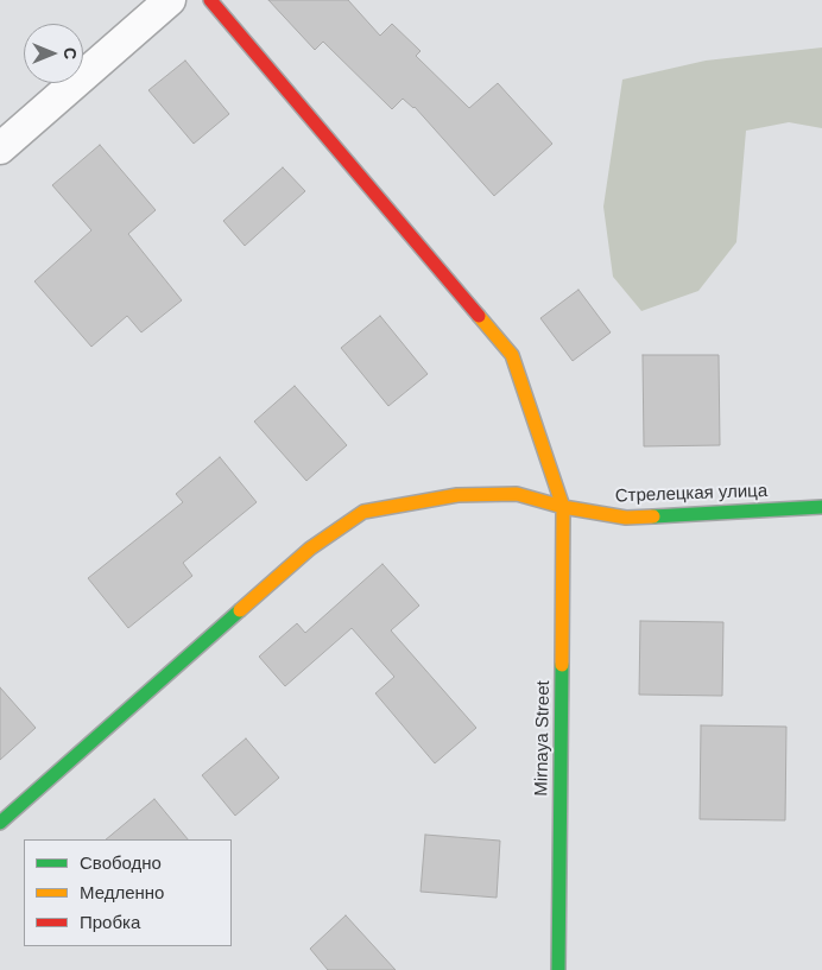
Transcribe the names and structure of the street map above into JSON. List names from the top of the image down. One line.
{"streets":{"street":["Стрелецкая улица","Mirnaya Street"]},"crossings":[["Стрелецкая улица","Mirnaya Street"]],"legend":["Свободно","Медленно","Пробка"],"north":"right"}
